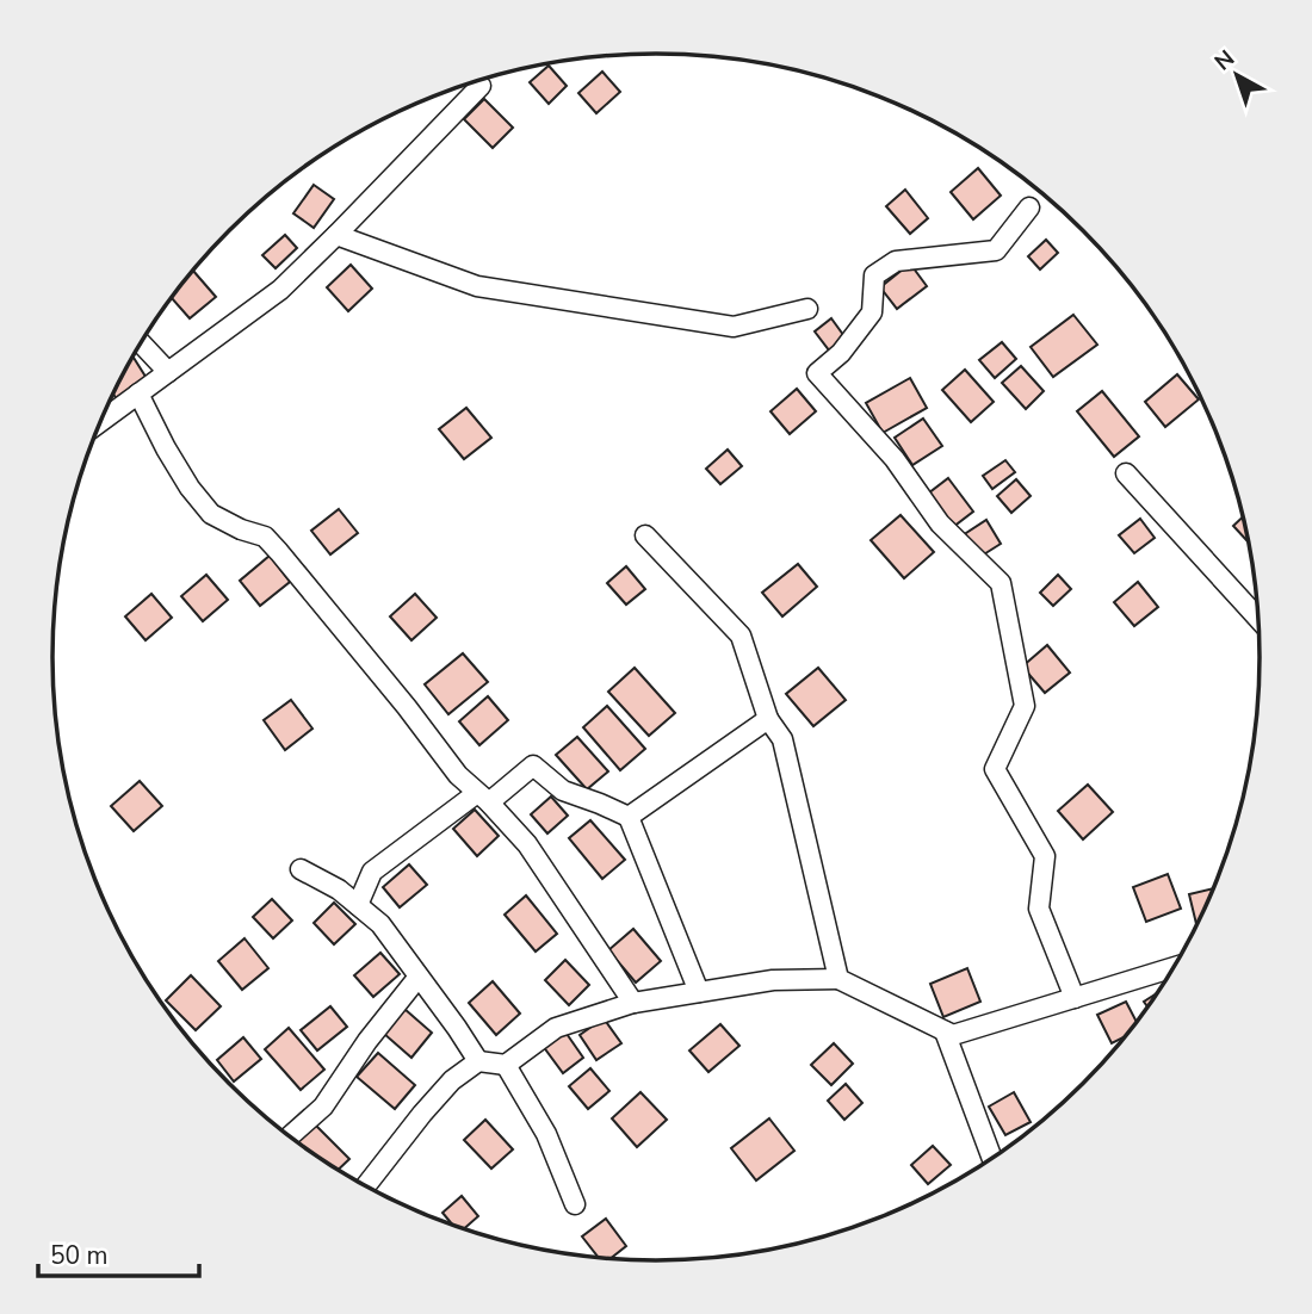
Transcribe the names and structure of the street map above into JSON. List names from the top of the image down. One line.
{"scale_bar":"50 m","north":"top left"}
